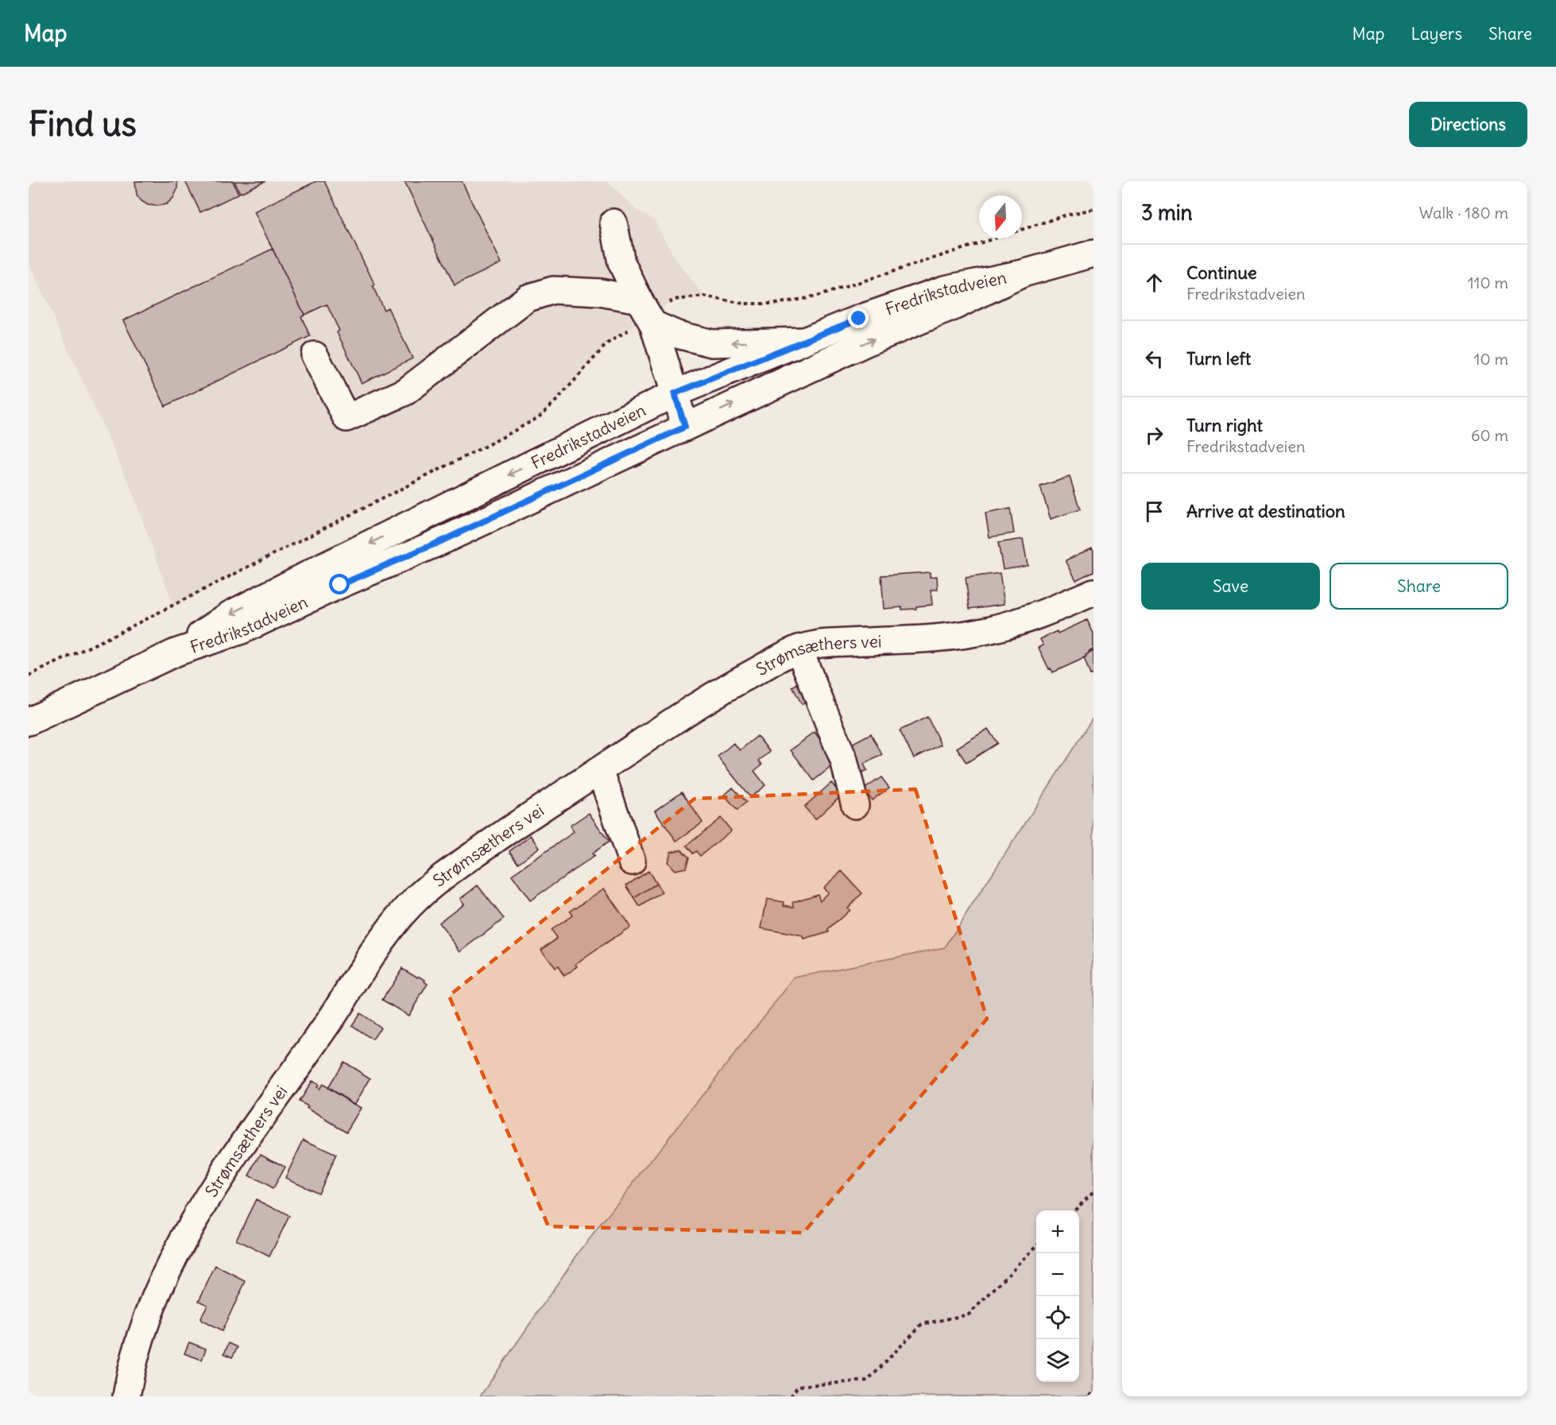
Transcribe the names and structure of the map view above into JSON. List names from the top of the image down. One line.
{"streets":{"main road":["Fredrikstadveien","Strømsæthers vei"]},"north":"bottom","page":{"header":"Map","nav":["Map","Layers","Share"],"buttons":["Directions",["Save","Share"]],"title":"Find us","heading":["3 min","Walk · 180 m"],"list":[["Continue","Fredrikstadveien","110 m"],["Turn left","10 m"],["Turn right","Fredrikstadveien","60 m"],"Arrive at destination"],"map_buttons":["+","−"]}}
